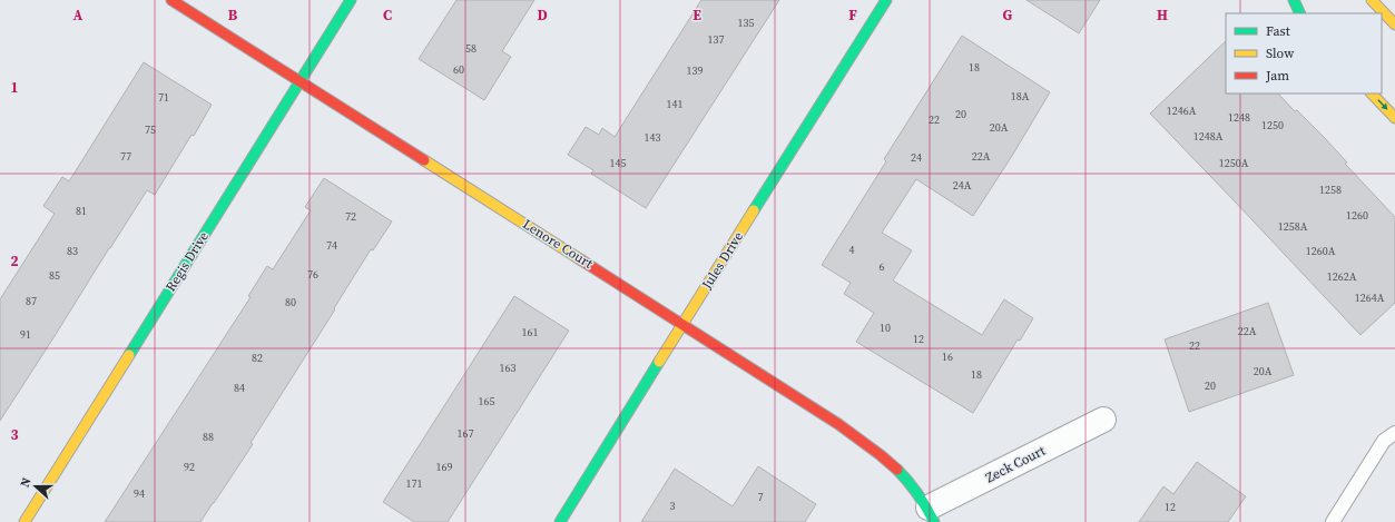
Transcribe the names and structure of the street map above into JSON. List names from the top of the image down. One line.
{"streets":{"street":["Lenore Court","Jules Drive","Regis Drive","Zeck Court"]},"crossings":[["Lenore Court","Jules Drive"],["Lenore Court","Regis Drive"],["Lenore Court","Zeck Court"]],"house_numbers":["135","137","58","18","60","139","18A","71","141","1246A","20","1248","22","1250","20A","75","1248A","143","77","22A","24","145","1250A","24A","1258","81","1260","72","1258A","74","4","83","1260A","6","76","85","1262A","1264A","87","80","10","22A","161","91","12","22","16","82","163","20A","18","20","84","165","167","88","92","169","171","94","7","3","12"],"legend":["Fast","Slow","Jam"],"north":"left","grid":{"columns":["A","B","C","D","E","F","G","H"],"rows":["1","2","3"]}}
